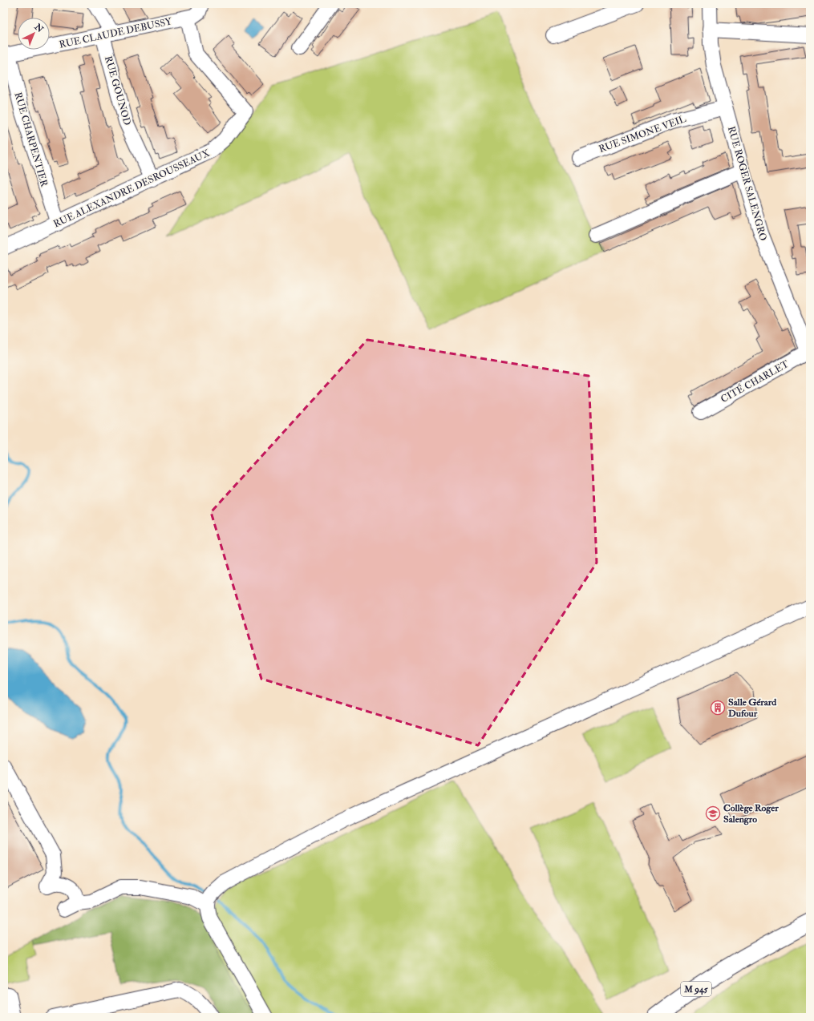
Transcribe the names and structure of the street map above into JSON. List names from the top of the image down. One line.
{"streets":{"main road":["M 945"],"street":["RUE CLAUDE DEBUSSY","RUE GOUNOD","RUE SIMONE VEIL","RUE CHARPENTIER","RUE ROGER SALENGRO","RUE ALEXANDRE DESROUSSEAUX","CITÉ CHARLET"]},"crossings":[["RUE CLAUDE DEBUSSY","RUE GOUNOD"],["RUE CLAUDE DEBUSSY","RUE CHARPENTIER"],["RUE CLAUDE DEBUSSY","RUE ALEXANDRE DESROUSSEAUX"],["RUE GOUNOD","RUE ALEXANDRE DESROUSSEAUX"],["RUE SIMONE VEIL","RUE ROGER SALENGRO"],["RUE CHARPENTIER","RUE ALEXANDRE DESROUSSEAUX"],["RUE ROGER SALENGRO","CITÉ CHARLET"]],"places":{"building":["Salle Gérard Dufour"],"school or university":["Collège Roger Salengro"]},"north":"top right"}
